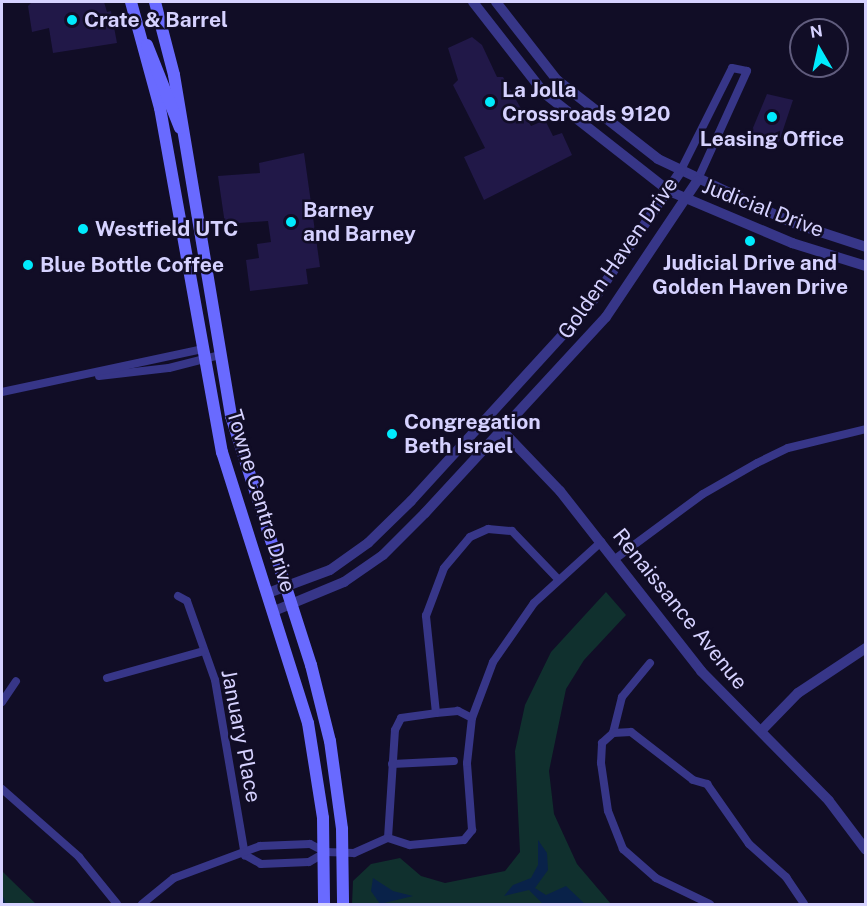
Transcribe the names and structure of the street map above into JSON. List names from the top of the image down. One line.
{"streets":{"main road":["Towne Centre Drive"],"street":["Judicial Drive","Golden Haven Drive","Renaissance Avenue","January Place"]},"crossings":[["Judicial Drive","Golden Haven Drive"],["Golden Haven Drive","Towne Centre Drive"],["Golden Haven Drive","Renaissance Avenue"]],"places":["Crate & Barrel","La Jolla Crossroads 9120","Leasing Office","Barney and Barney","Westfield UTC","Judicial Drive and Golden Haven Drive","Blue Bottle Coffee","Congregation Beth Israel"],"north":"top"}
